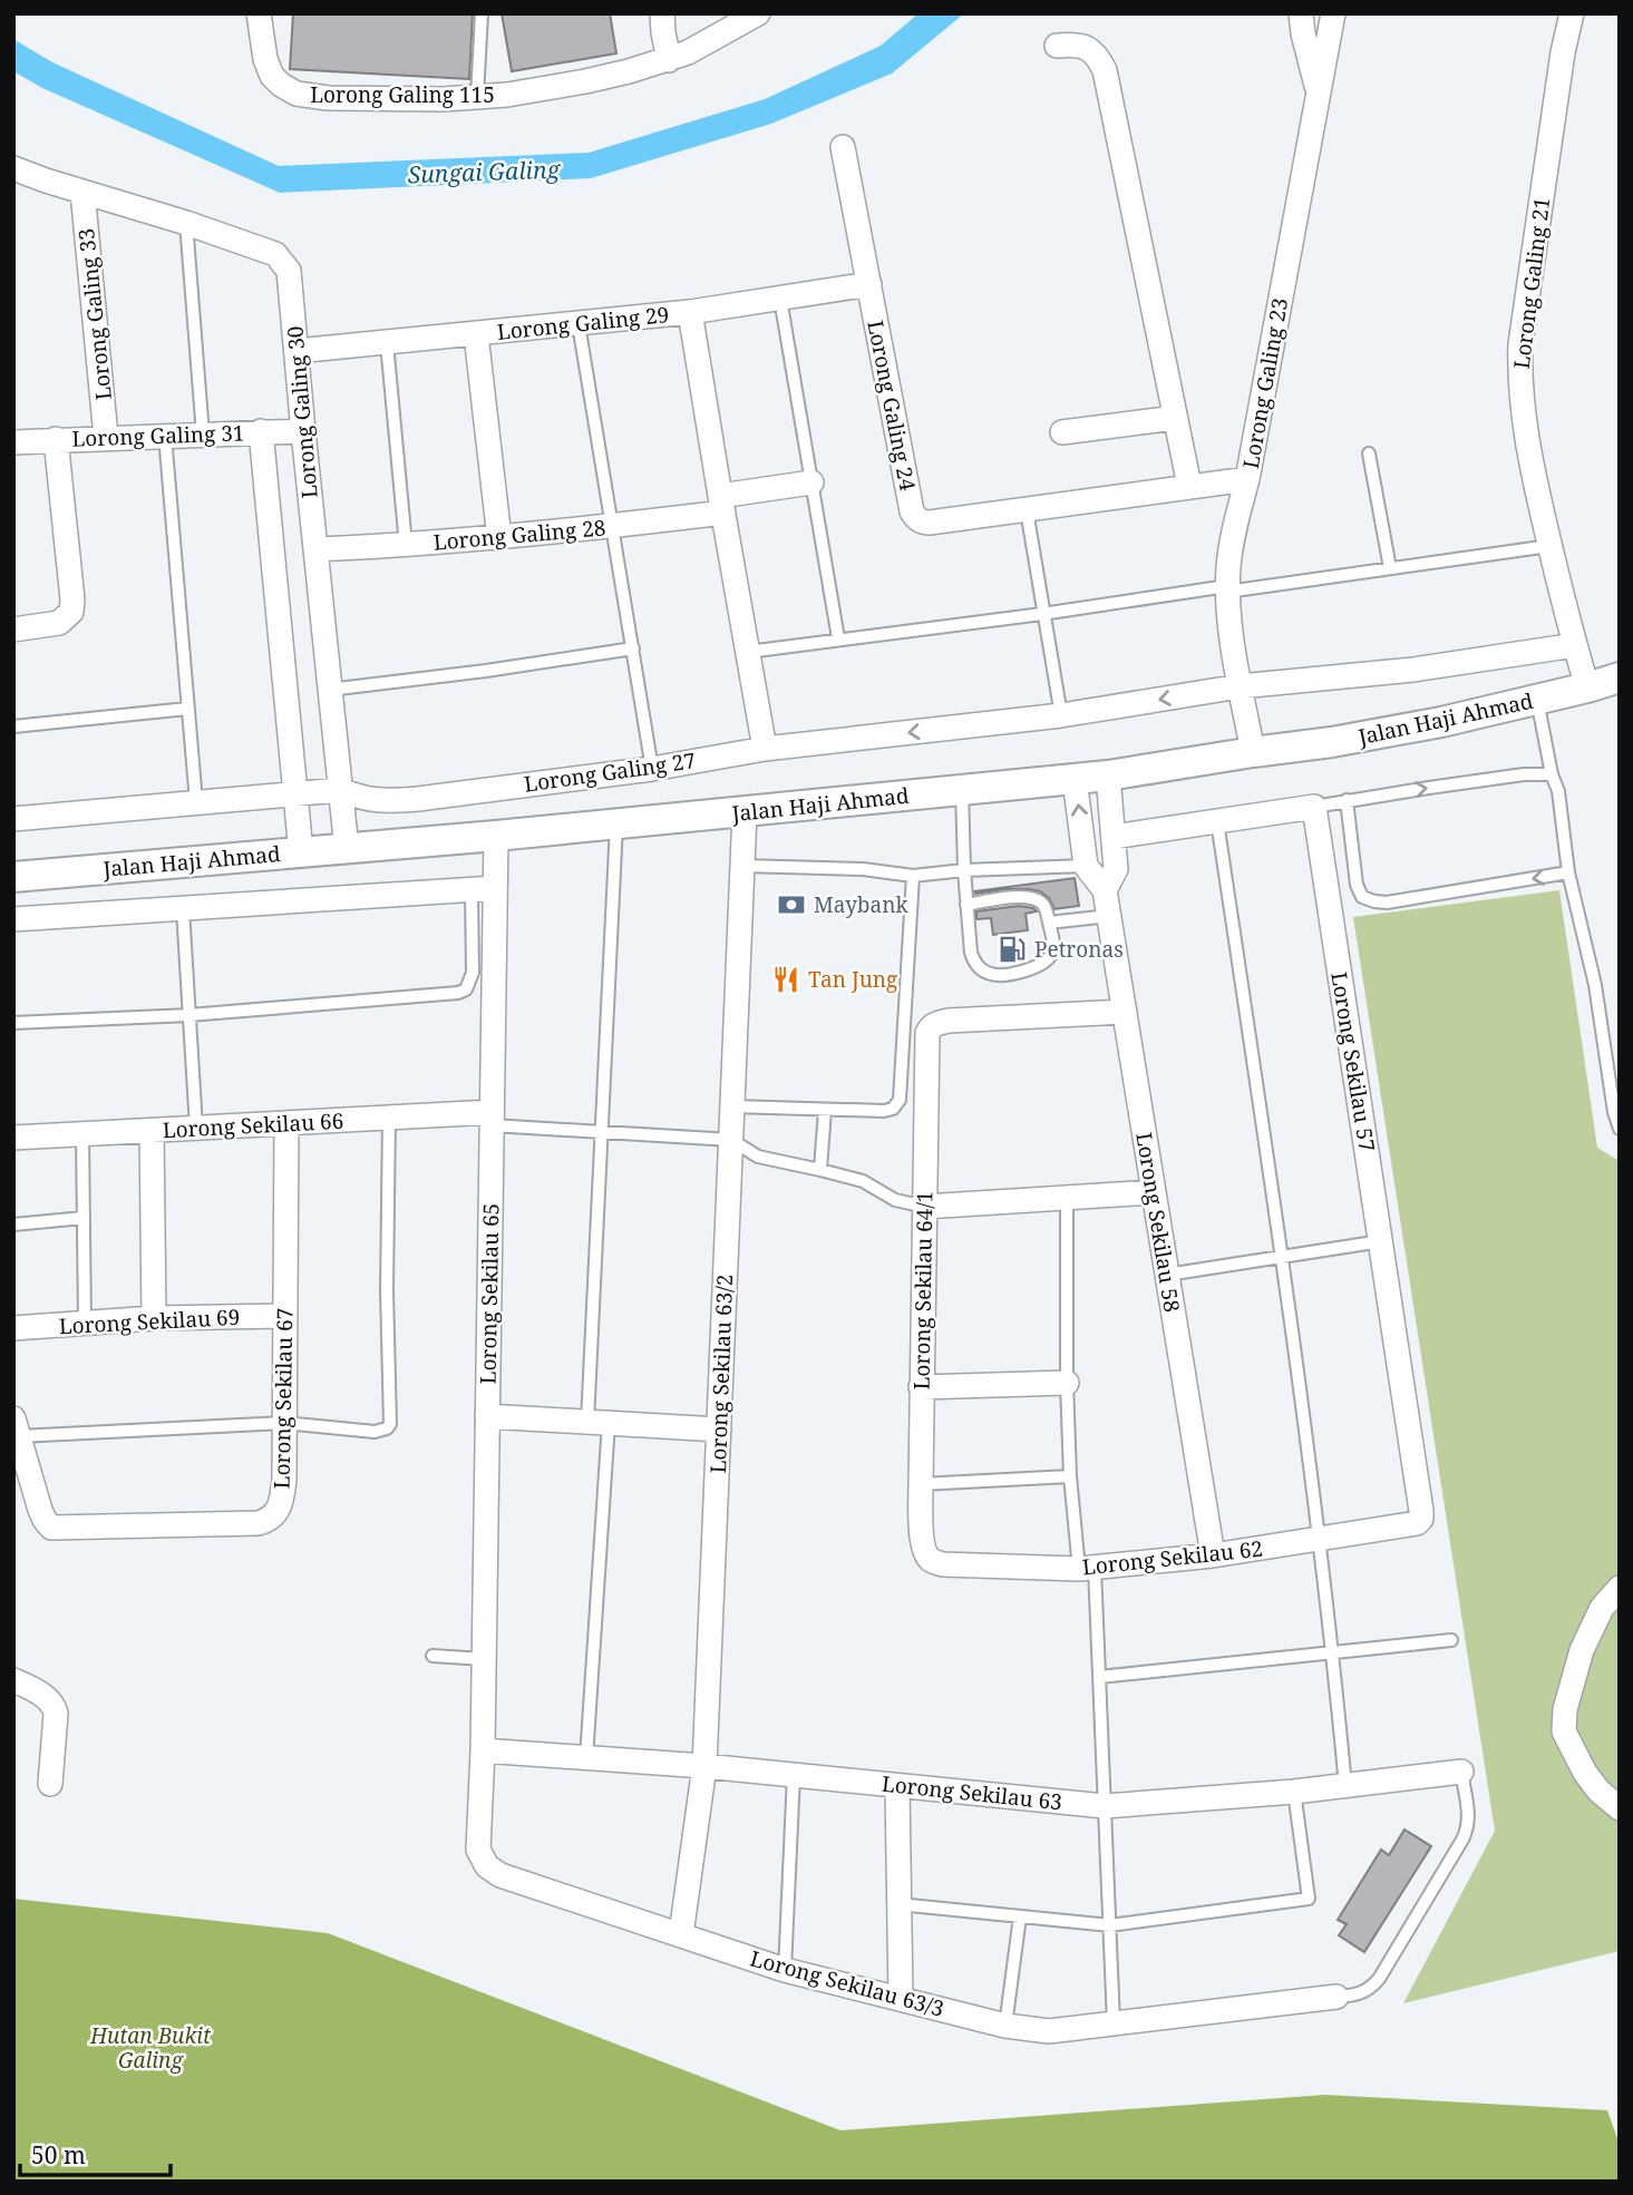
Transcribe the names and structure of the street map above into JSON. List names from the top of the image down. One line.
{"streets":{"street":["Lorong Galing 115","Lorong Galing 21","Lorong Galing 33","Lorong Galing 29","Lorong Galing 23","Lorong Galing 24","Lorong Galing 30","Lorong Galing 31","Lorong Galing 28","Jalan Haji Ahmad","Lorong Galing 27","Lorong Sekilau 57","Lorong Sekilau 66","Lorong Sekilau 58","Lorong Sekilau 64/1","Lorong Sekilau 65","Lorong Sekilau 69","Lorong Sekilau 63/2","Lorong Sekilau 67","Lorong Sekilau 62","Lorong Sekilau 63","Lorong Sekilau 63/3"]},"crossings":[["Lorong Galing 21","Jalan Haji Ahmad"],["Lorong Galing 33","Lorong Galing 30"],["Lorong Galing 33","Lorong Galing 31"],["Lorong Galing 29","Lorong Galing 24"],["Lorong Galing 29","Lorong Galing 30"],["Lorong Galing 23","Lorong Galing 24"],["Lorong Galing 23","Jalan Haji Ahmad"],["Lorong Galing 30","Lorong Galing 31"],["Lorong Galing 30","Lorong Galing 28"],["Lorong Galing 30","Jalan Haji Ahmad"],["Lorong Galing 30","Lorong Galing 27"],["Jalan Haji Ahmad","Lorong Sekilau 58"],["Jalan Haji Ahmad","Lorong Sekilau 65"],["Jalan Haji Ahmad","Lorong Sekilau 63/2"],["Lorong Sekilau 57","Lorong Sekilau 62"],["Lorong Sekilau 66","Lorong Sekilau 65"],["Lorong Sekilau 66","Lorong Sekilau 67"],["Lorong Sekilau 58","Lorong Sekilau 64/1"],["Lorong Sekilau 58","Lorong Sekilau 62"],["Lorong Sekilau 64/1","Lorong Sekilau 62"],["Lorong Sekilau 65","Lorong Sekilau 63"],["Lorong Sekilau 65","Lorong Sekilau 63/3"],["Lorong Sekilau 69","Lorong Sekilau 67"],["Lorong Sekilau 63/2","Lorong Sekilau 63"],["Lorong Sekilau 63/2","Lorong Sekilau 63/3"],["Lorong Sekilau 63","Lorong Sekilau 63/3"]],"water":["Sungai Galing"],"parks":["Hutan Bukit Galing"],"places":{"bank":["Maybank"],"fuel station":["Petronas"],"restaurant":["Tan Jung"]},"scale_bar":"50 m"}
